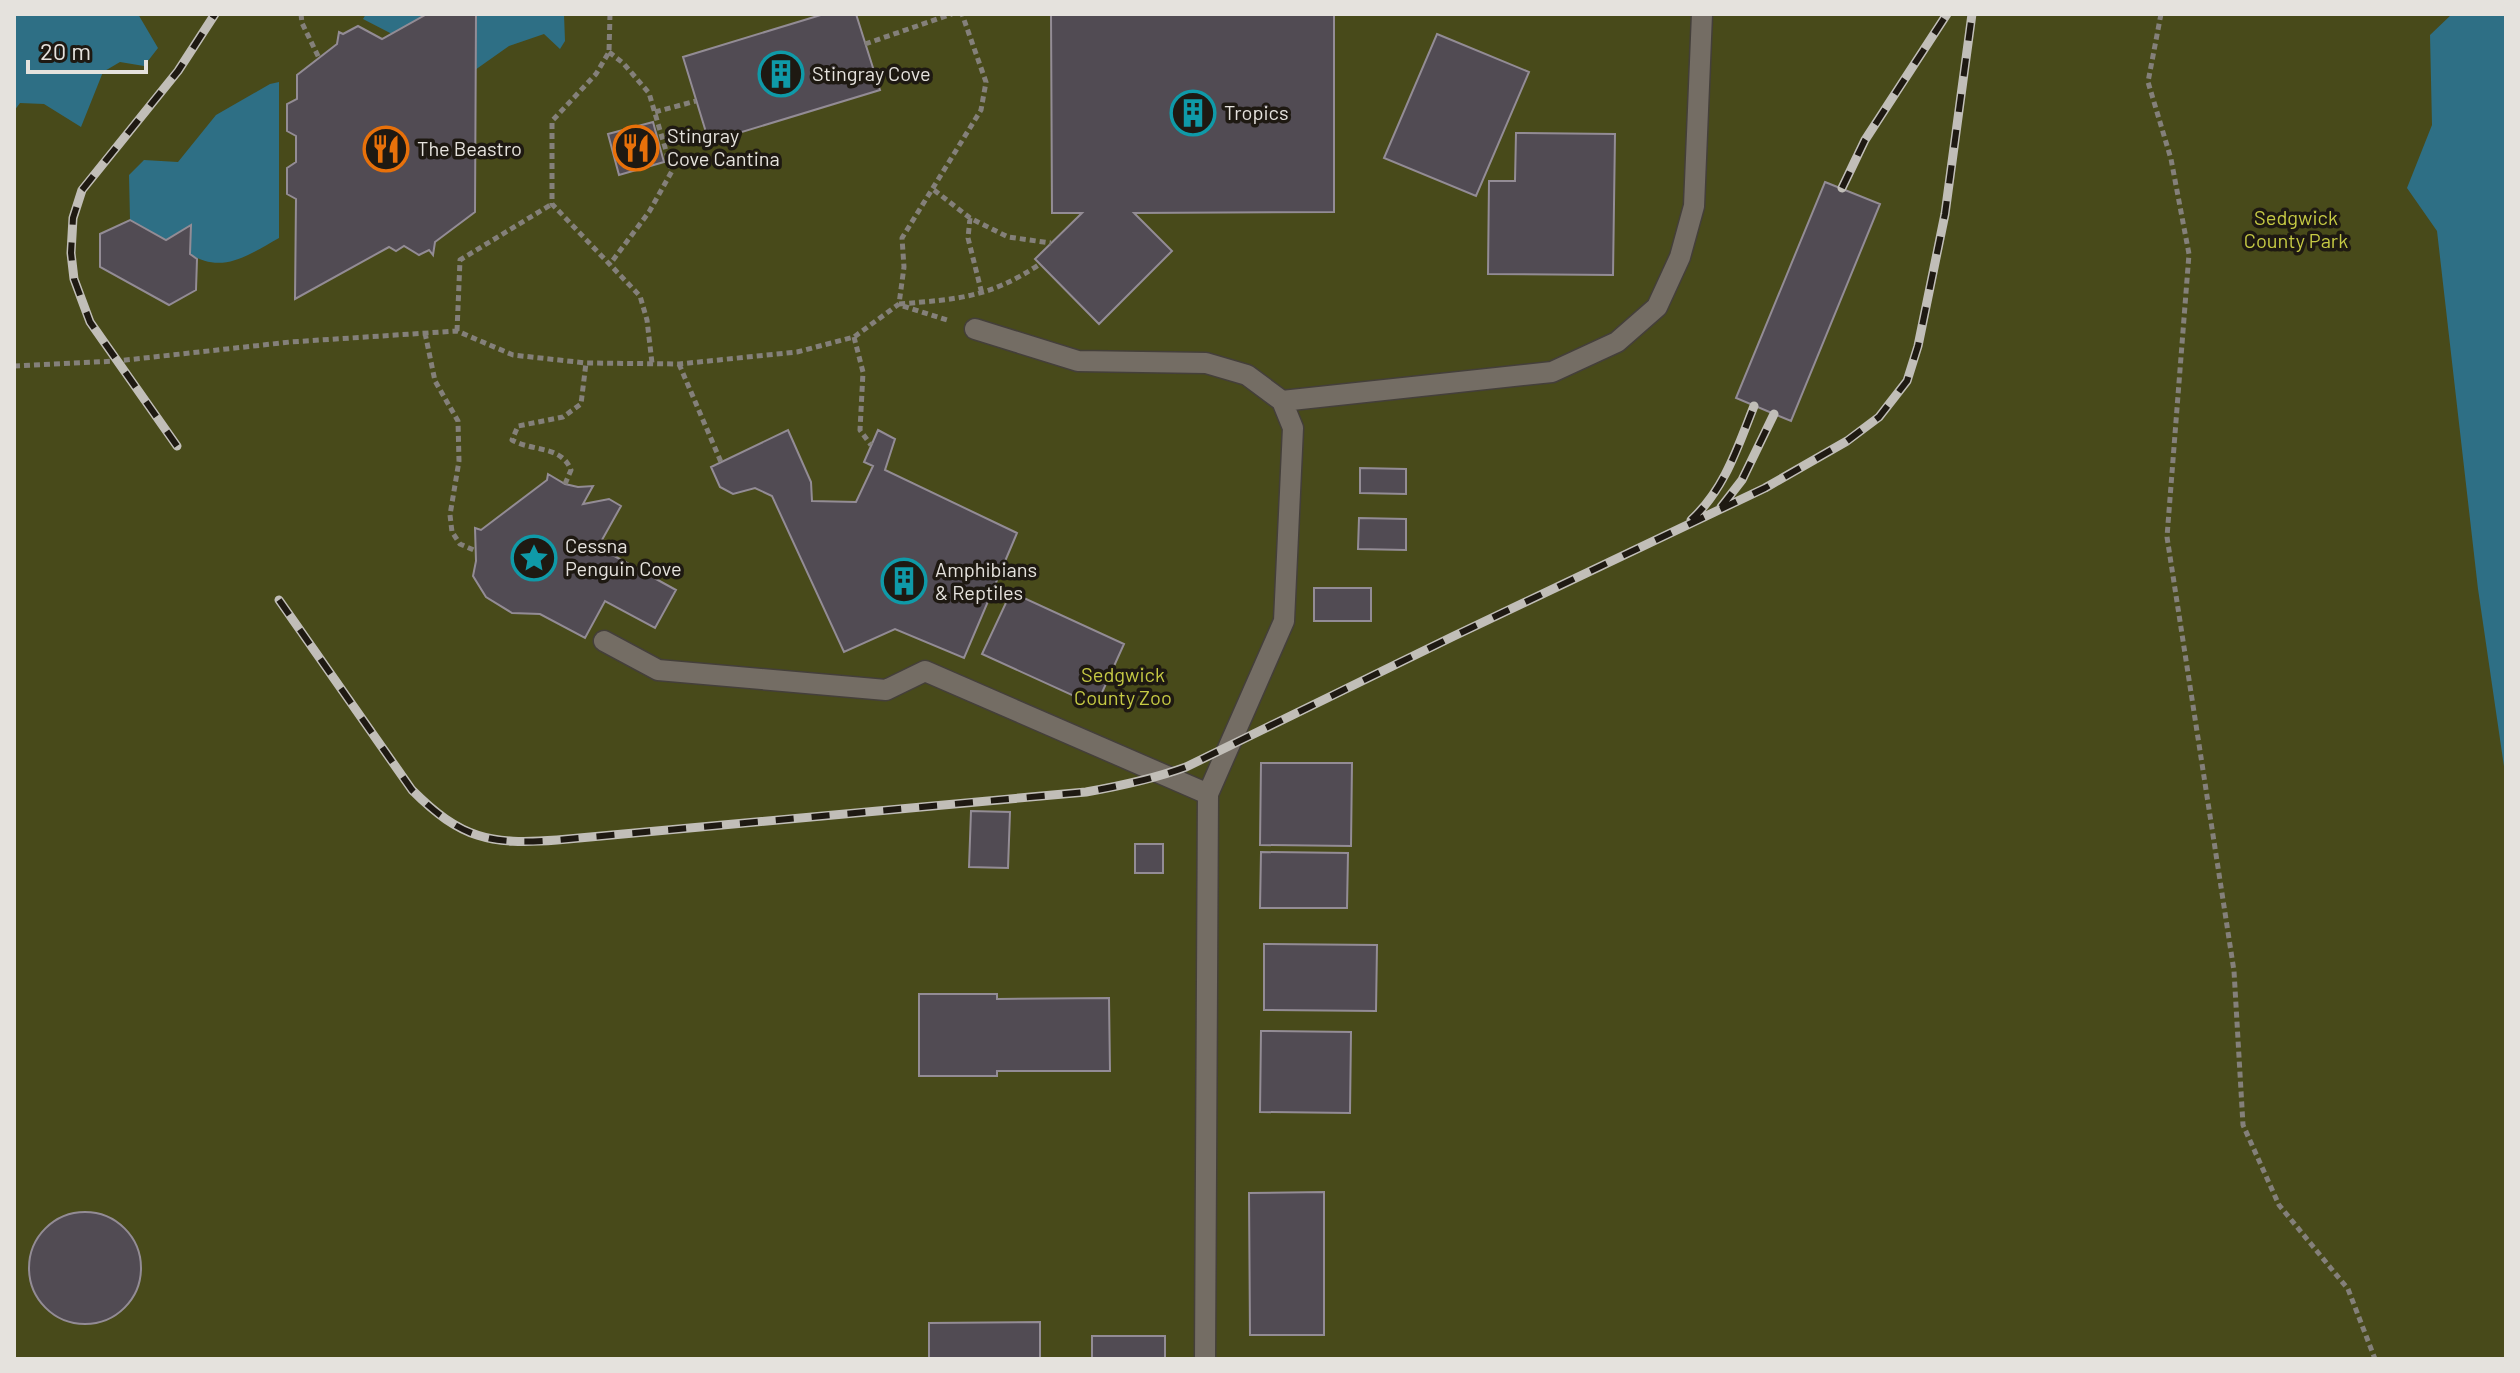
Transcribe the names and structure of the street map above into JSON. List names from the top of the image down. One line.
{"parks":["Sedgwick County Park","Sedgwick County Zoo"],"places":{"building":["Stingray Cove","Tropics","Amphibians & Reptiles"],"restaurant":["Stingray Cove Cantina","The Beastro"],"place":["Cessna Penguin Cove"]},"scale_bar":"20 m"}
